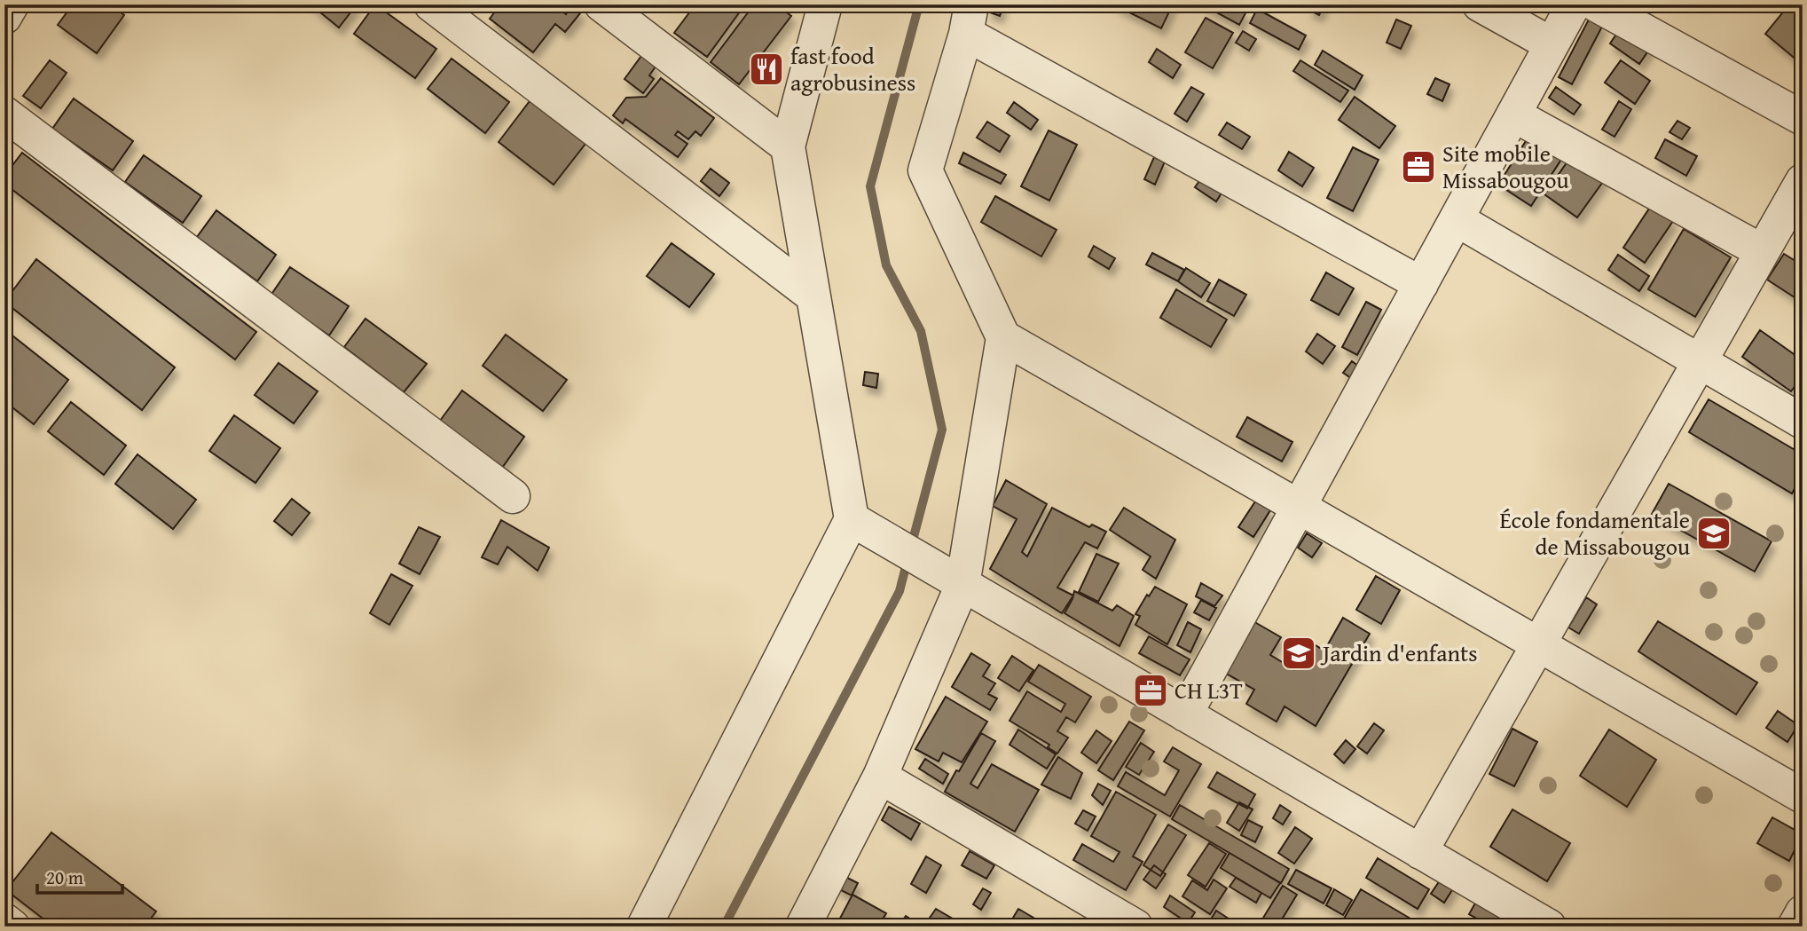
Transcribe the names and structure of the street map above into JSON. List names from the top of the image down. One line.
{"places":{"restaurant":["fast food agrobusiness"],"office":["Site mobile Missabougou","CH L3T"],"school or university":["École fondamentale de Missabougou","Jardin d'enfants"]},"scale_bar":"20 m"}
